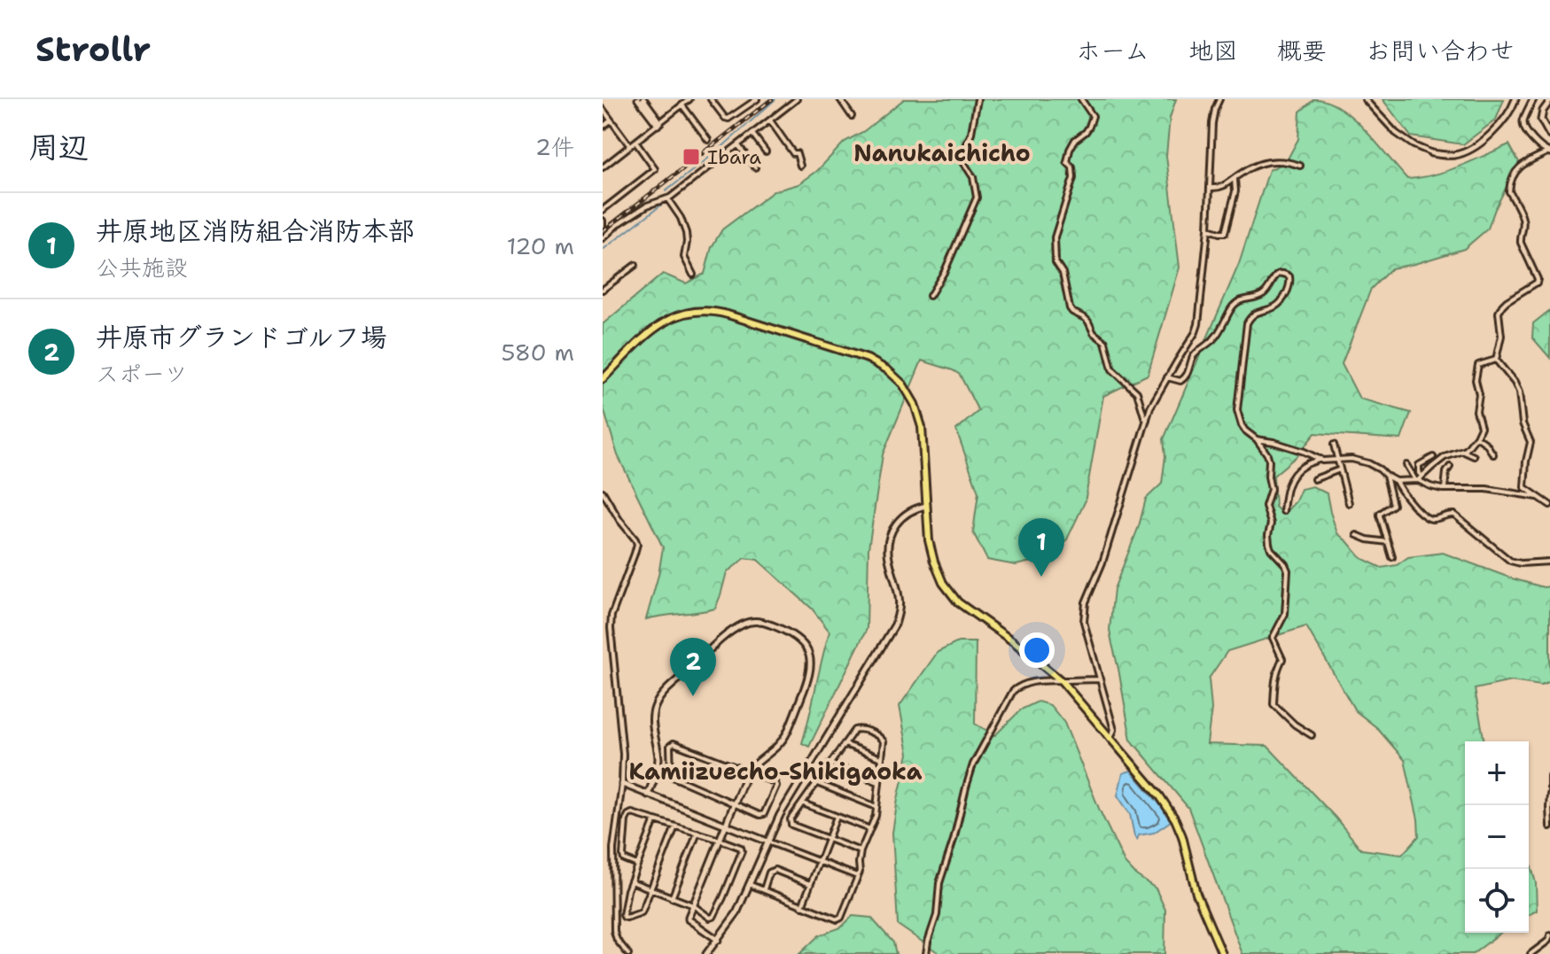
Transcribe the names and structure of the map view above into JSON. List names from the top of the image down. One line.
{"districts":["Nanukaichicho","Kamiizuecho-Shikigaoka"],"places":{"transit":["Ibara"]},"page":{"header":"Strollr","nav":["ホーム","地図","概要","お問い合わせ"],"heading":["周辺","2件"],"list":[{"mark":"1","name":"井原地区消防組合消防本部","note":"公共施設","value":"120 m"},{"mark":"2","name":"井原市グランドゴルフ場","note":"スポーツ","value":"580 m"}],"pins":["1","2"],"map_buttons":["+","−"]}}
